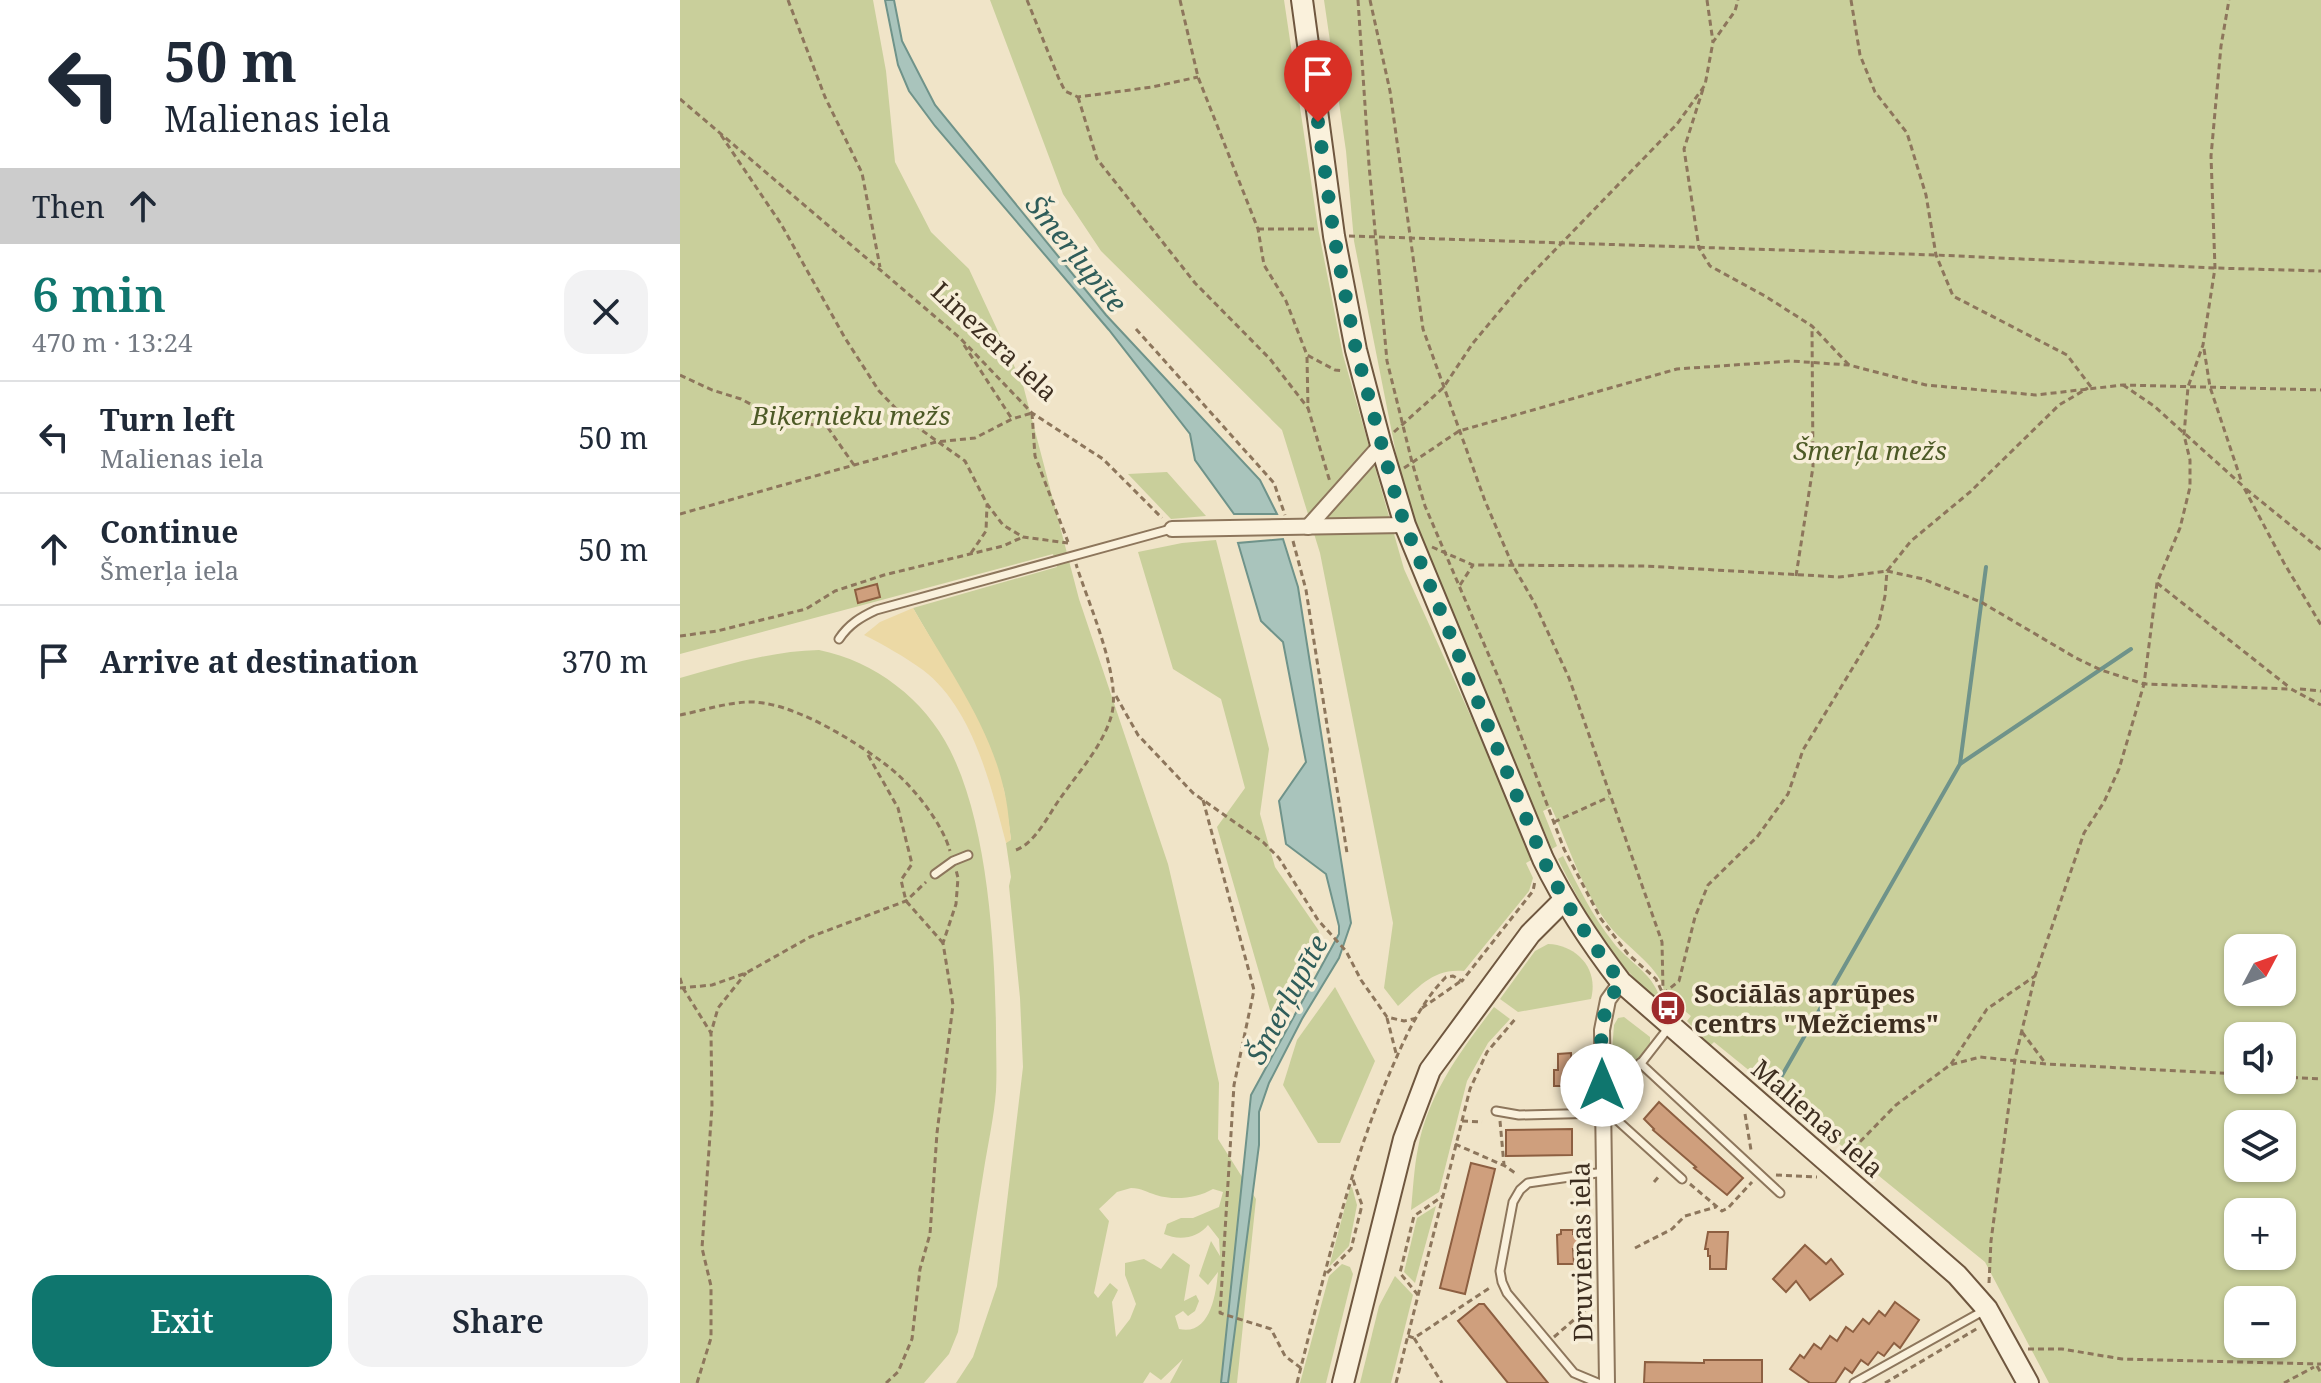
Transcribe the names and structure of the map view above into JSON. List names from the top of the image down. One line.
{"streets":{"street":["Malienas iela","Druvienas iela"],"path":["Linezera iela"]},"crossings":[["Malienas iela","Druvienas iela"]],"water":["Šmerļupīte"],"parks":["Biķernieku mežs","Šmerļa mežs"],"places":{"bus stop":["Sociālās aprūpes centrs \"Mežciems\""]},"north":"top right","page":{"turn":["50 m","Malienas iela"],"then":"Then","heading":["6 min","470 m · 13:24"],"list":[{"name":"Turn left","note":"Malienas iela","value":"50 m"},{"name":"Continue","note":"Šmerļa iela","value":"50 m"},{"name":"Arrive at destination","value":"370 m"}],"map_buttons":["+","−"],"buttons":["Exit","Share"]}}
